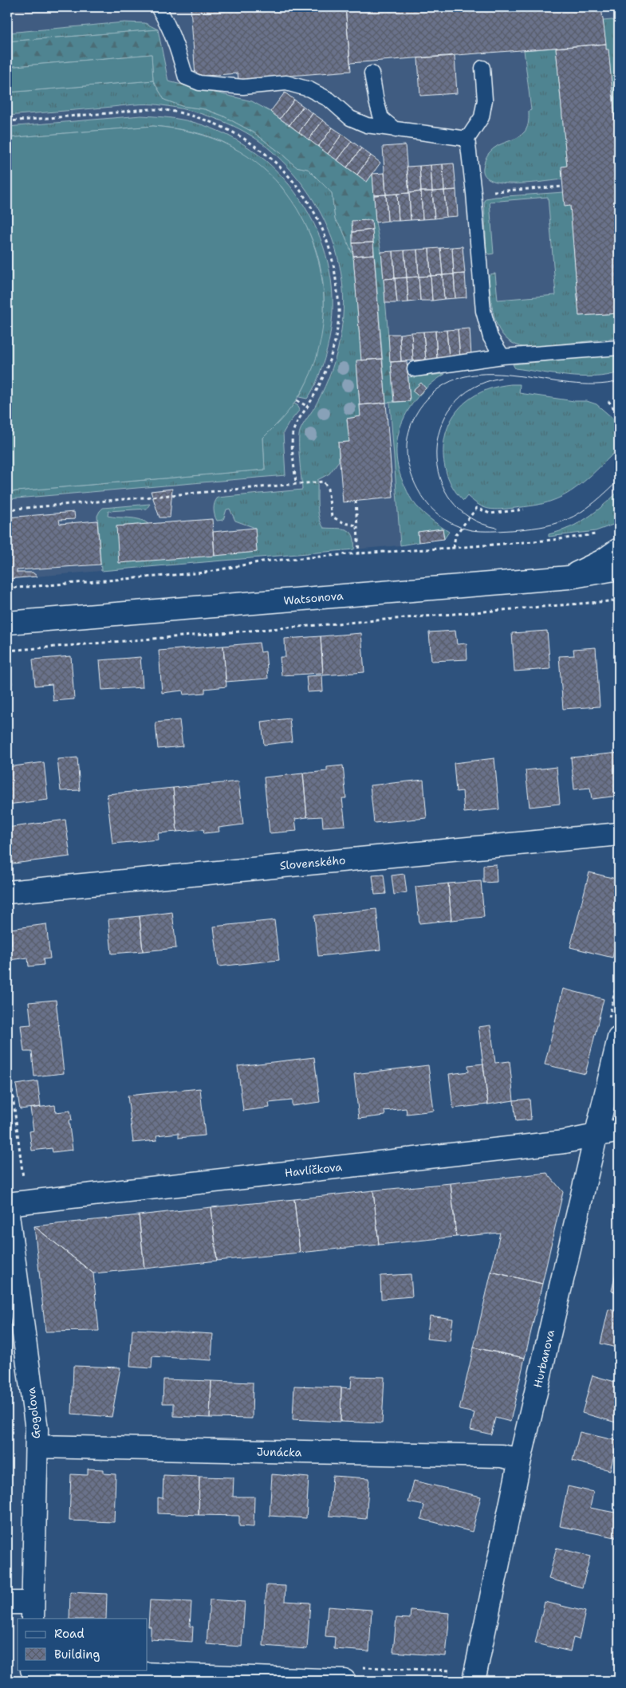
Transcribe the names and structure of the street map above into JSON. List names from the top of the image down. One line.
{"streets":{"street":["Watsonova","Slovenského","Havlíčkova","Hurbanova","Gogoľova","Junácka"]},"crossings":[["Havlíčkova","Hurbanova"],["Hurbanova","Junácka"],["Gogoľova","Junácka"]],"legend":["Road","Building"]}
